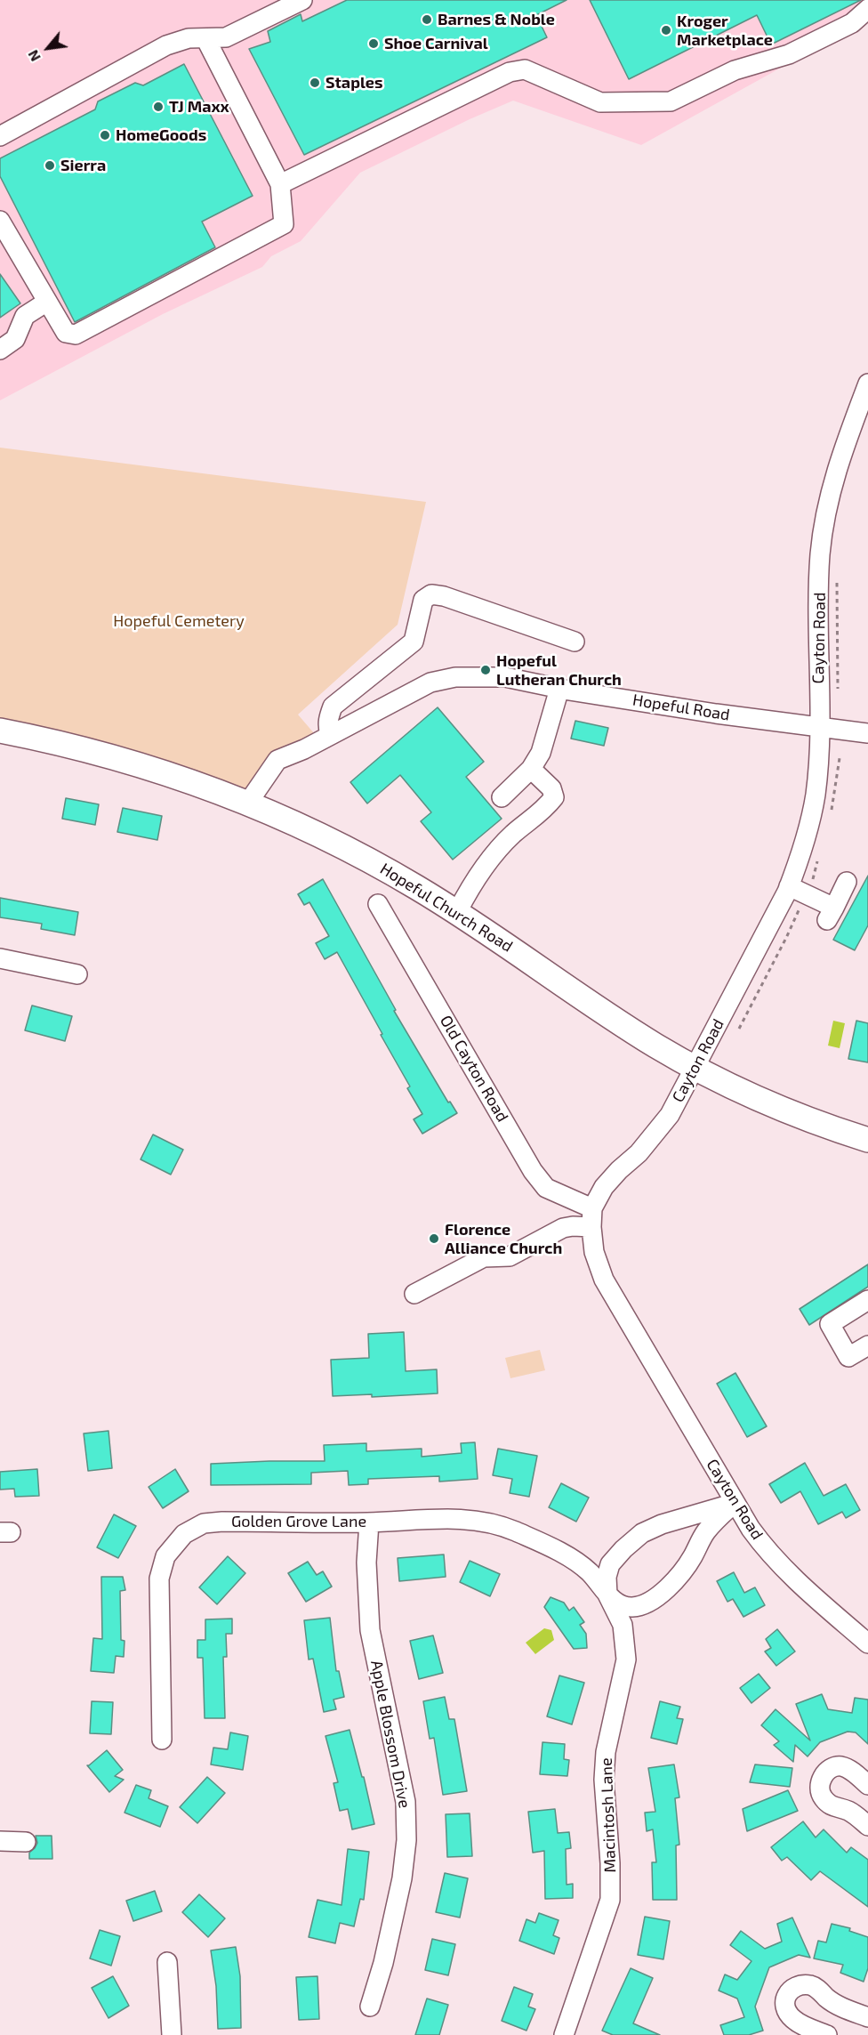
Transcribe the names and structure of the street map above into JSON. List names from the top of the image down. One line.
{"streets":{"main road":["Hopeful Church Road"],"street":["Cayton Road","Hopeful Road","Old Cayton Road","Golden Grove Lane","Apple Blossom Drive","Macintosh Lane"]},"crossings":[["Cayton Road","Hopeful Road"],["Cayton Road","Hopeful Church Road"],["Cayton Road","Old Cayton Road"],["Cayton Road","Macintosh Lane"],["Hopeful Road","Hopeful Church Road"],["Golden Grove Lane","Apple Blossom Drive"],["Golden Grove Lane","Macintosh Lane"]],"parks":["Hopeful Cemetery"],"places":["Barnes & Noble","Kroger Marketplace","Shoe Carnival","Staples","TJ Maxx","HomeGoods","Sierra","Hopeful Lutheran Church","Florence Alliance Church"],"north":"bottom left"}
